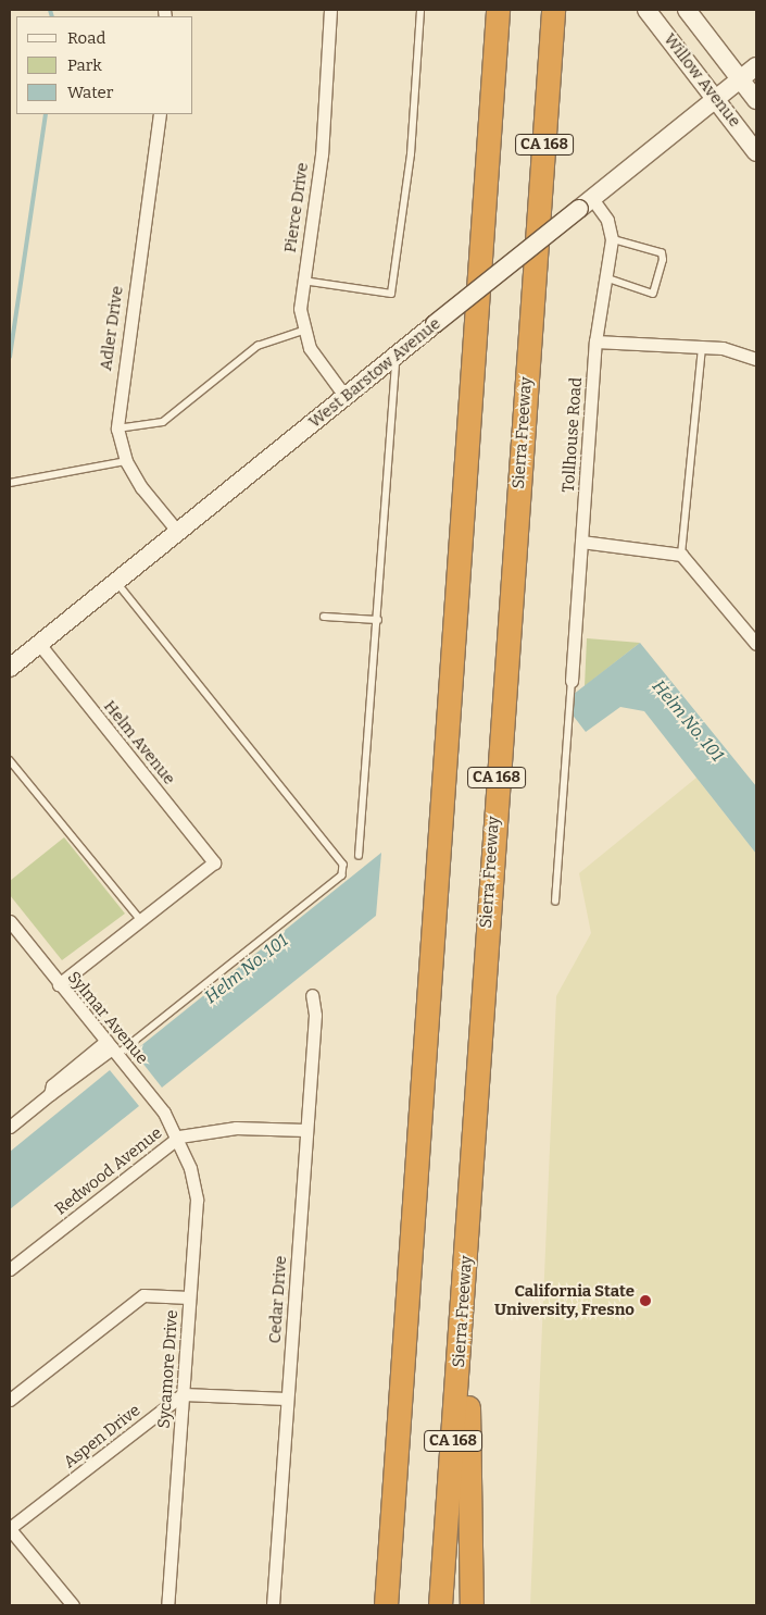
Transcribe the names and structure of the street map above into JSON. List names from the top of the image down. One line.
{"streets":{"highway":["CA 168","Sierra Freeway"],"main road":["Willow Avenue","West Barstow Avenue"],"street":["Pierce Drive","Adler Drive","Tollhouse Road","Helm Avenue","Sylmar Avenue","Redwood Avenue","Cedar Drive","Sycamore Drive","Aspen Drive"]},"crossings":[["Willow Avenue","West Barstow Avenue"],["Pierce Drive","West Barstow Avenue"],["Adler Drive","West Barstow Avenue"],["West Barstow Avenue","Helm Avenue"],["Sylmar Avenue","Redwood Avenue"],["Sylmar Avenue","Sycamore Drive"],["Redwood Avenue","Cedar Drive"],["Redwood Avenue","Sycamore Drive"],["Sycamore Drive","Aspen Drive"]],"water":["Helm No. 101"],"places":["California State University, Fresno"],"legend":["Road","Park","Water"]}
